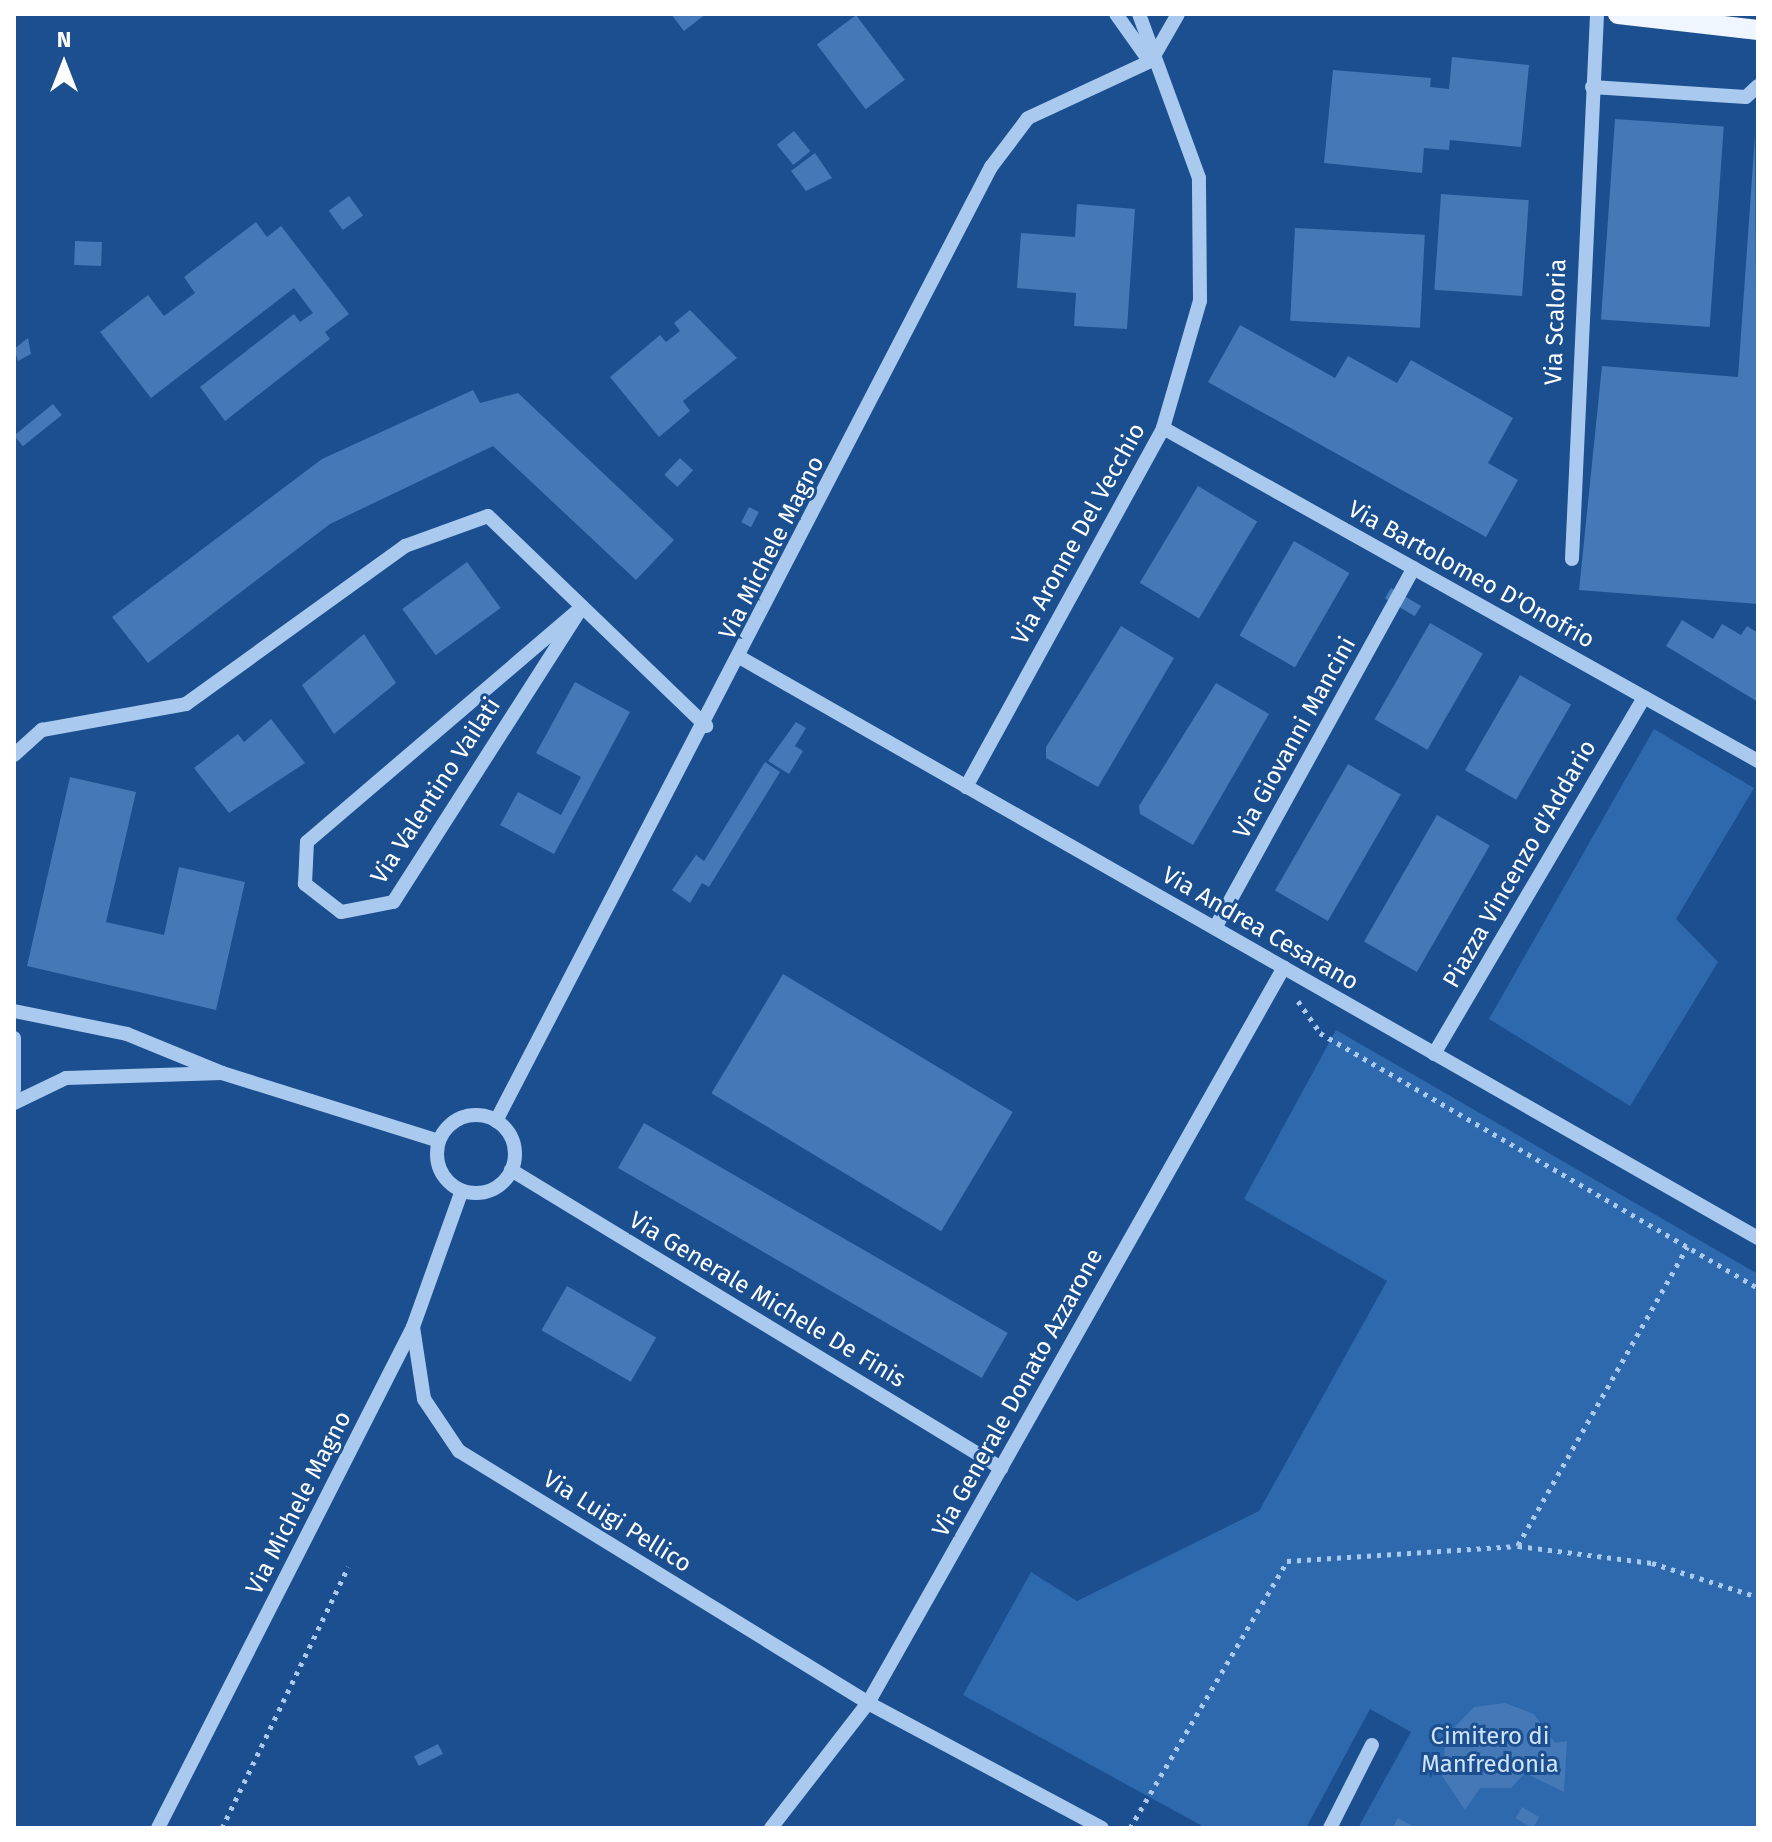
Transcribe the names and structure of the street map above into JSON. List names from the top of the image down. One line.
{"streets":{"street":["Via Scaloria","Via Aronne Del Vecchio","Via Michele Magno","Via Bartolomeo D'Onofrio","Via Giovanni Mancini","Via Valentino Vailati","Piazza Vincenzo d'Addario","Via Andrea Cesarano","Via Generale Michele De Finis","Via Generale Donato Azzarone","Via Luigi Pellico"]},"crossings":[["Via Aronne Del Vecchio","Via Michele Magno"],["Via Aronne Del Vecchio","Via Bartolomeo D'Onofrio"],["Via Aronne Del Vecchio","Via Andrea Cesarano"],["Via Michele Magno","Via Andrea Cesarano"],["Via Michele Magno","Via Generale Michele De Finis"],["Via Michele Magno","Via Luigi Pellico"],["Via Bartolomeo D'Onofrio","Via Giovanni Mancini"],["Via Bartolomeo D'Onofrio","Piazza Vincenzo d'Addario"],["Via Giovanni Mancini","Via Andrea Cesarano"],["Piazza Vincenzo d'Addario","Via Andrea Cesarano"],["Via Andrea Cesarano","Via Generale Donato Azzarone"],["Via Generale Michele De Finis","Via Generale Donato Azzarone"],["Via Generale Donato Azzarone","Via Luigi Pellico"]],"parks":["Cimitero di Manfredonia"],"north":"top"}
